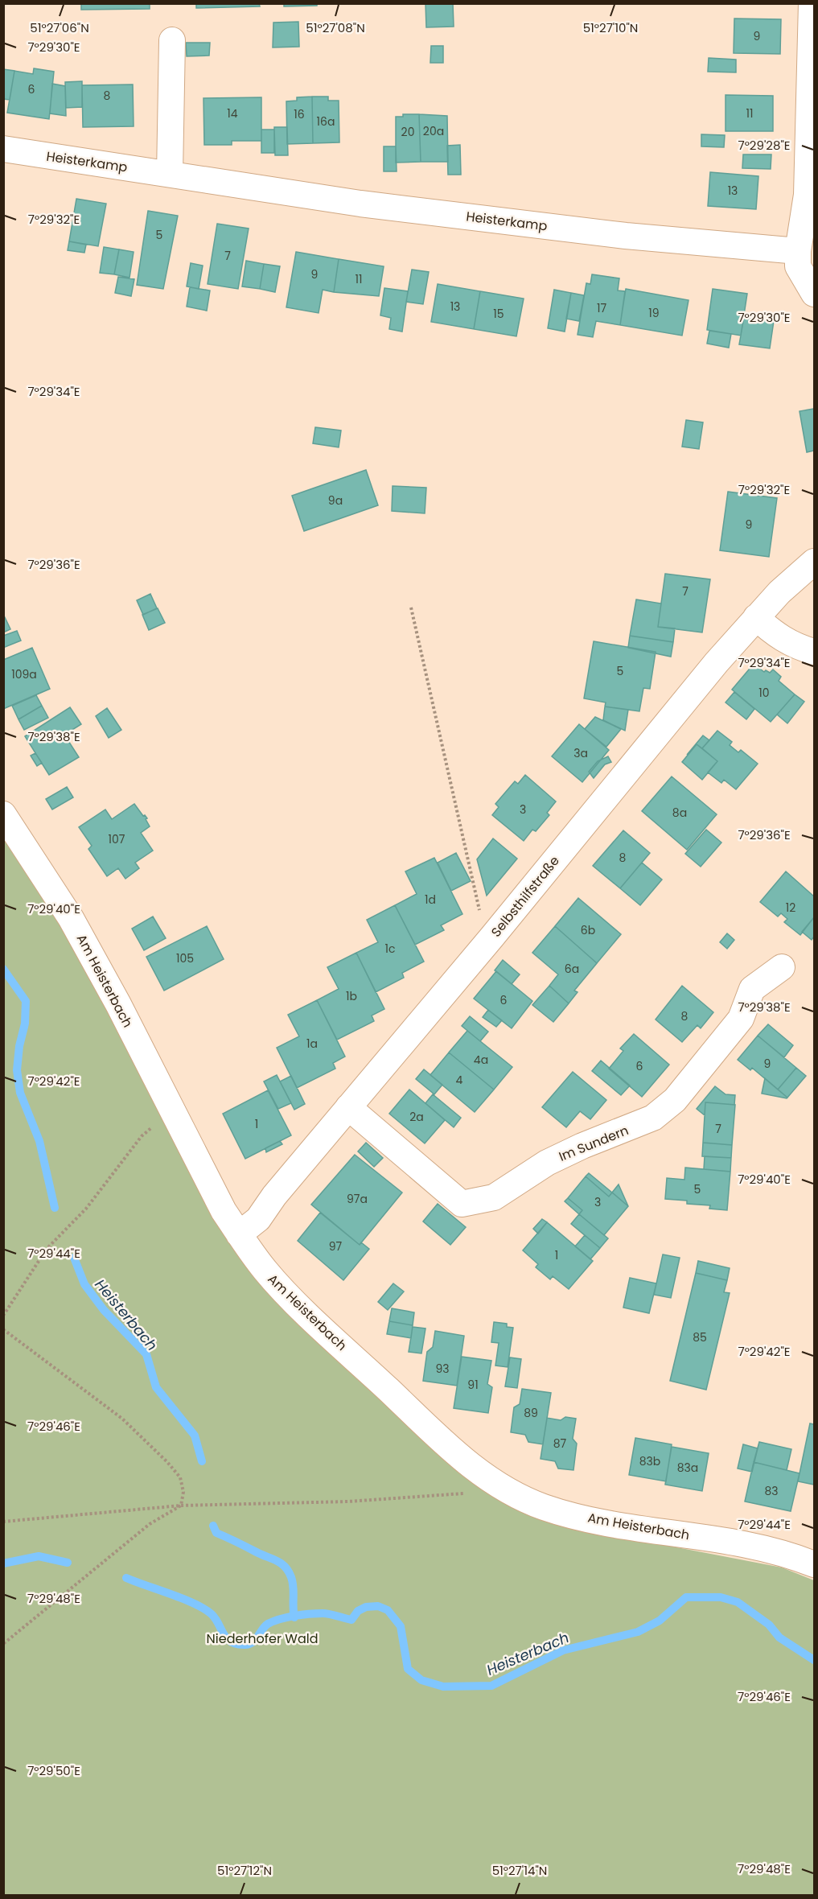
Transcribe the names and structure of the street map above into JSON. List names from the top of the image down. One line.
{"streets":{"street":["Heisterkamp","Selbsthilfstraße","Am Heisterbach","Im Sundern"]},"crossings":[["Selbsthilfstraße","Am Heisterbach"],["Selbsthilfstraße","Im Sundern"]],"water":["Heisterbach"],"parks":["Niederhofer Wald"],"house_numbers":["9","6","8","14","11","16","16a","20a","20","13","5","7","9","11","13","17","19","15","9a","9","7","5","109a","10","3a","3","8a","107","8","1d","12","6b","1c","105","6a","1b","6","8","1a","4a","9","6","4","2a","1","7","5","97a","3","97","1","85","93","91","89","87","83b","83a","83"],"coordinates":["51°27'06\"N","51°27'08\"N","51°27'10\"N","7°29'30\"E","7°29'28\"E","7°29'32\"E","7°29'34\"E","7°29'36\"E","7°29'38\"E","7°29'40\"E","7°29'42\"E","7°29'44\"E","7°29'46\"E","7°29'48\"E","7°29'50\"E","51°27'12\"N","51°27'14\"N"]}
